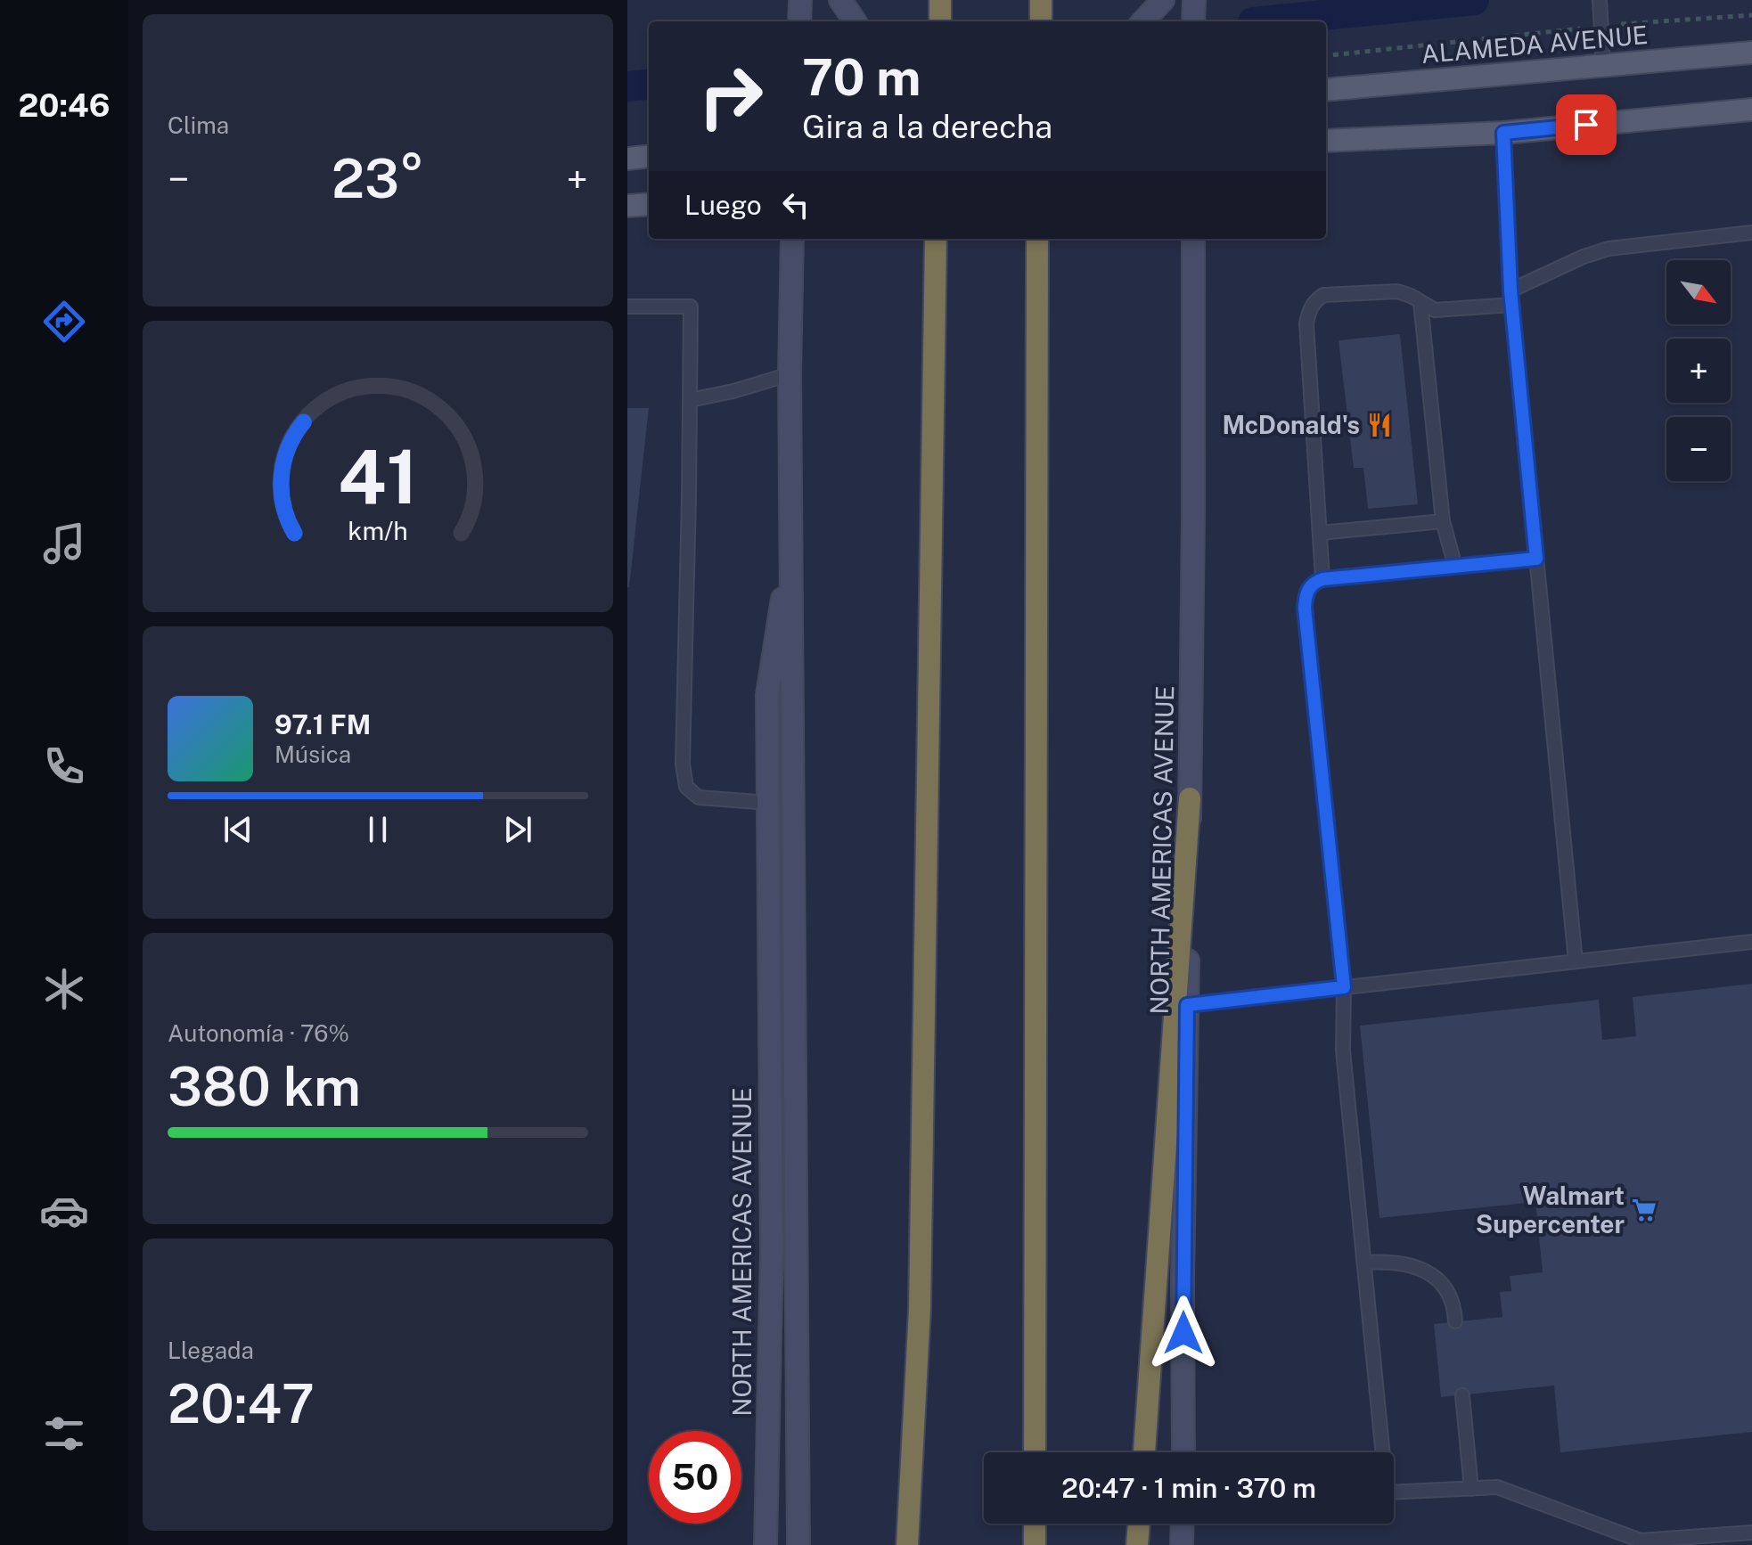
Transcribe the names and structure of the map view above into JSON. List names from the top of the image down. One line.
{"streets":{"main road":["ALAMEDA AVENUE","NORTH AMERICAS AVENUE"]},"places":{"restaurant":["McDonald's"],"supermarket":["Walmart Supercenter"]},"north":"bottom right","page":{"tabs":"20:46","tile":["Clima",["Autonomía · 76%","380 km"],["Llegada","20:47"]],"turn":["70 m","Gira a la derecha"],"heat":["−","23°","+"],"then":"Luego","map_buttons":["+","−"],"song":["97.1 FM","Música"],"limit":"50","trip":"20:47 · 1 min · 370 m","gauge":["41","km/h"]}}
